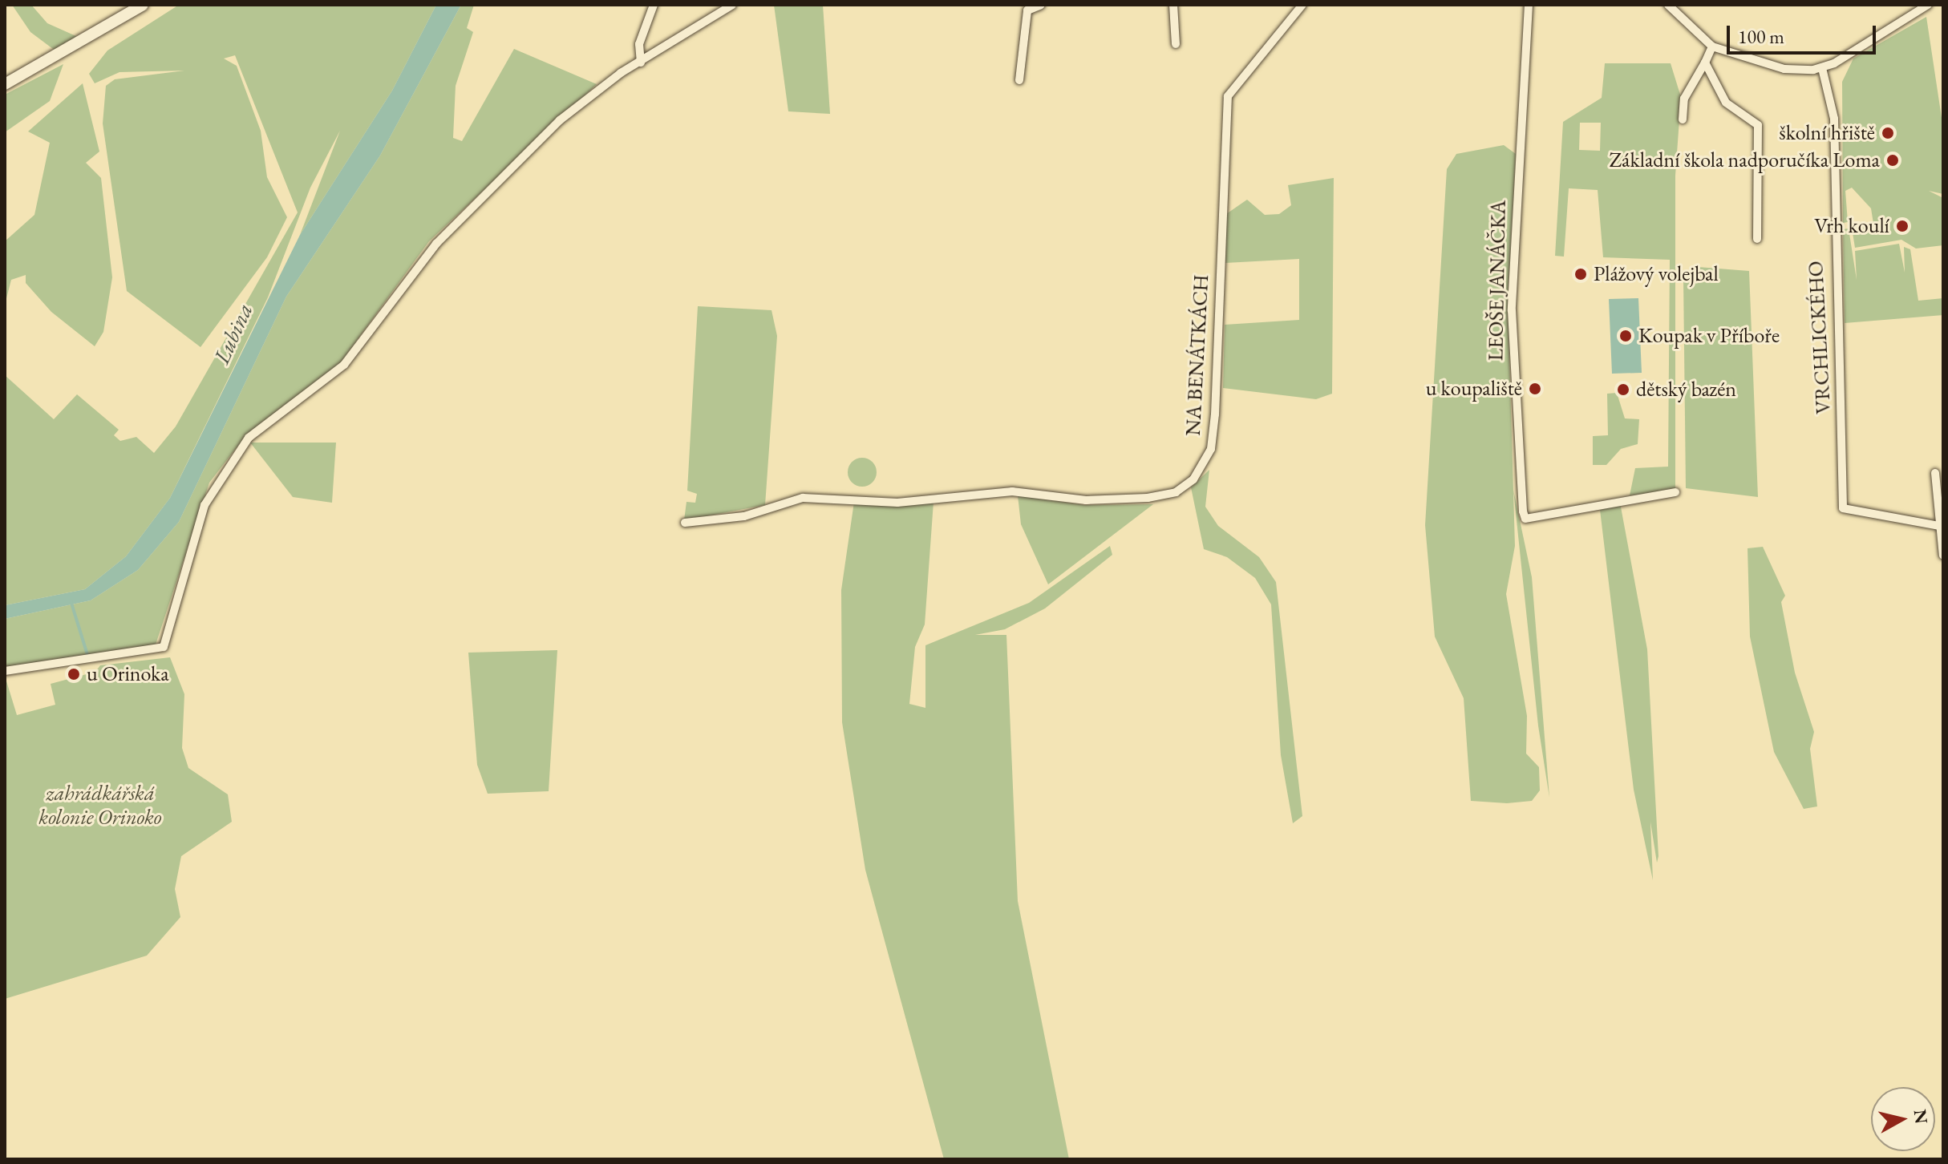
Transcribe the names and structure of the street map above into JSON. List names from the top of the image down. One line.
{"streets":{"street":["LEOŠE JANÁČKA","VRCHLICKÉHO","NA BENÁTKÁCH"]},"water":["Lubina"],"parks":["zahrádkářská kolonie Orinoko"],"places":["školní hřiště","Základní škola nadporučíka Loma","Vrh koulí","Plážový volejbal","Koupak v Příboře","u koupaliště","dětský bazén","u Orinoka"],"scale_bar":"100 m","north":"right"}
